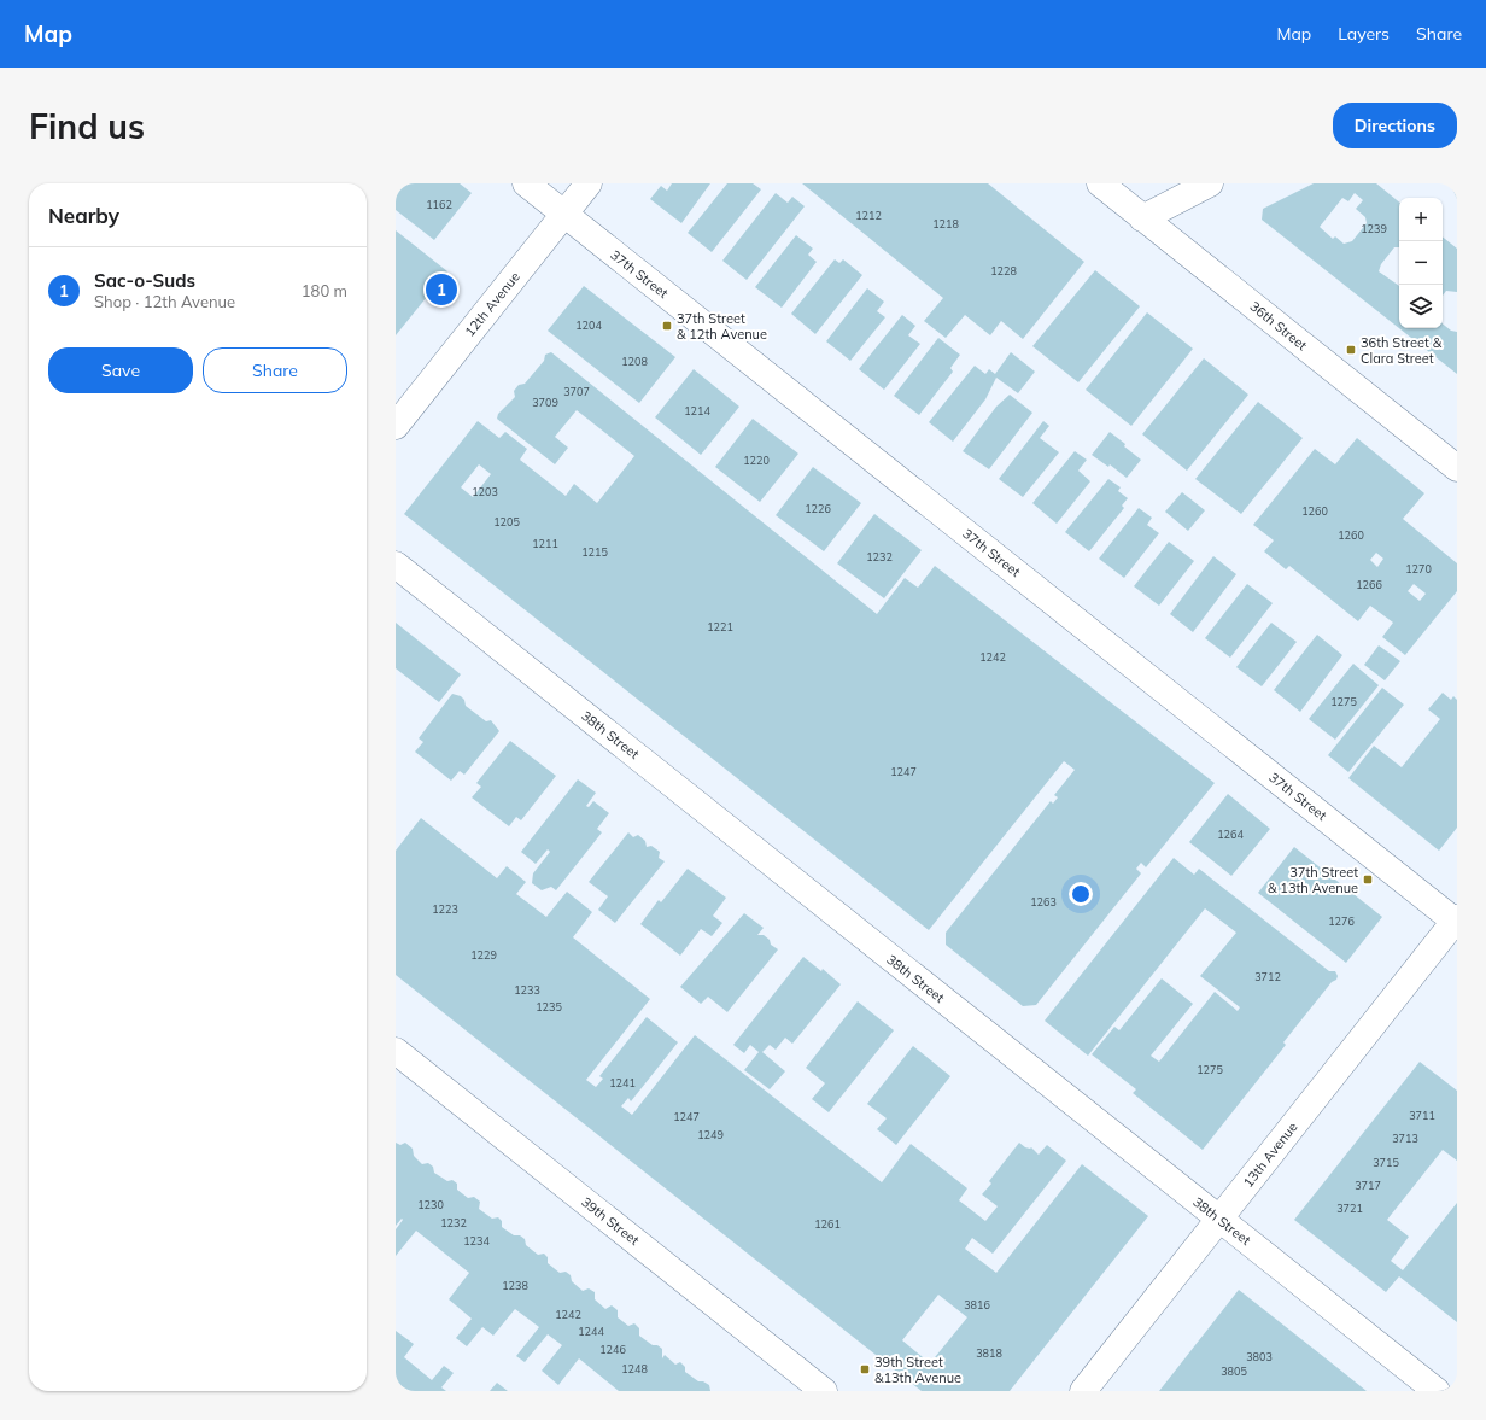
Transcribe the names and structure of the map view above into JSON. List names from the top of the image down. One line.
{"streets":{"street":["37th Street","12th Avenue","36th Street","38th Street","13th Avenue","39th Street"]},"crossings":[["37th Street","12th Avenue"],["37th Street","13th Avenue"],["38th Street","13th Avenue"]],"places":{"transit":["37th Street & 12th Avenue","36th Street & Clara Street","37th Street & 13th Avenue","39th Street &13th Avenue"]},"house_numbers":["1162","1212","1218","1239","1228","1204","1208","3707","3709","1214","1220","1203","1226","1260","1205","1260","1211","1215","1232","1270","1266","1221","1242","1275","1247","1264","1263","1223","1276","1229","3712","1233","1235","1275","1241","3711","1247","1249","3713","3715","3717","1230","3721","1232","1261","1234","1238","3816","1242","1244","1246","3818","3803","1248","3805"],"page":{"header":"Map","nav":["Map","Layers","Share"],"buttons":["Directions",["Save","Share"]],"title":"Find us","heading":"Nearby","map_buttons":["+","−"],"list":[{"mark":"1","name":"Sac-o-Suds","note":"Shop · 12th Avenue","value":"180 m"}],"pins":"1"}}
